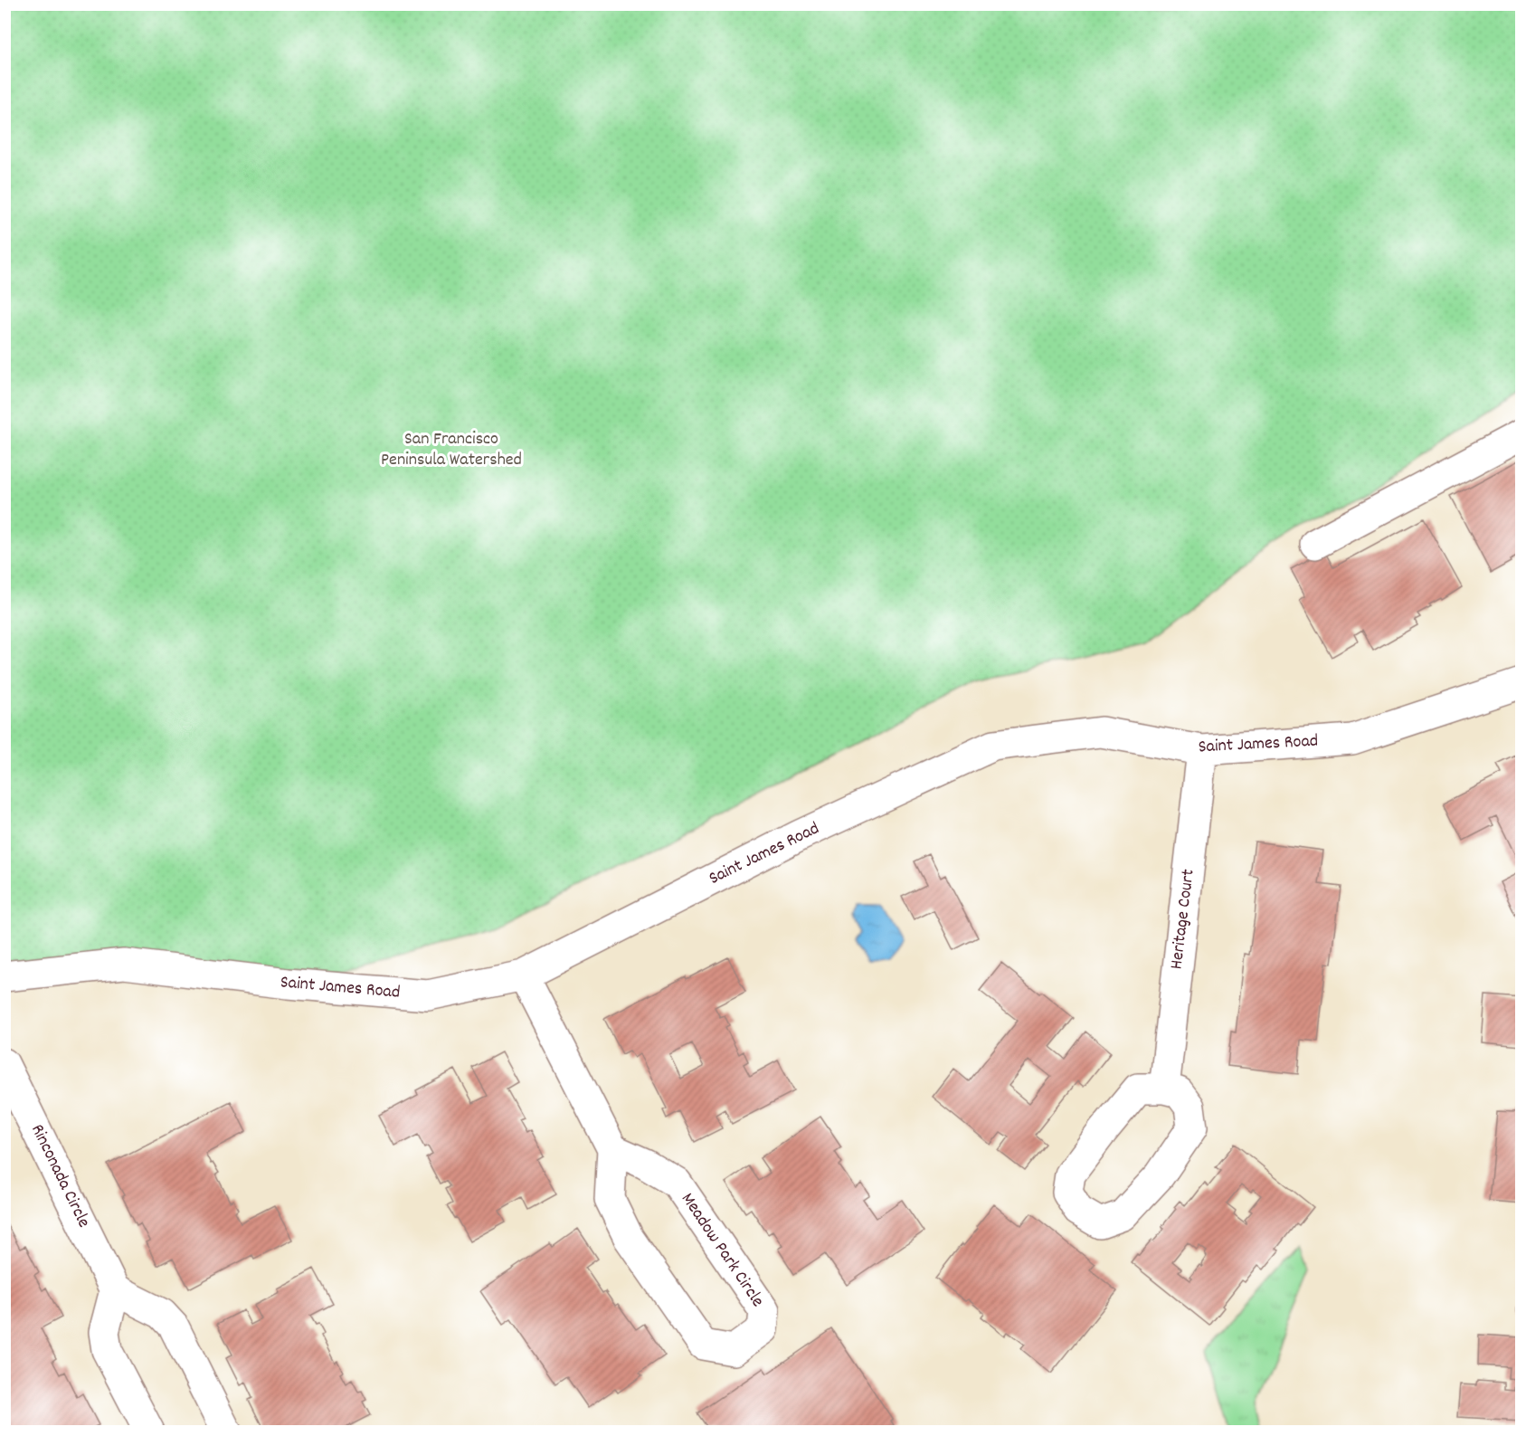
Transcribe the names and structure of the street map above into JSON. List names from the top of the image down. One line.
{"streets":{"street":["Saint James Road","Heritage Court","Rinconada Circle","Meadow Park Circle"]},"crossings":[["Saint James Road","Heritage Court"]],"parks":["San Francisco Peninsula Watershed"]}
